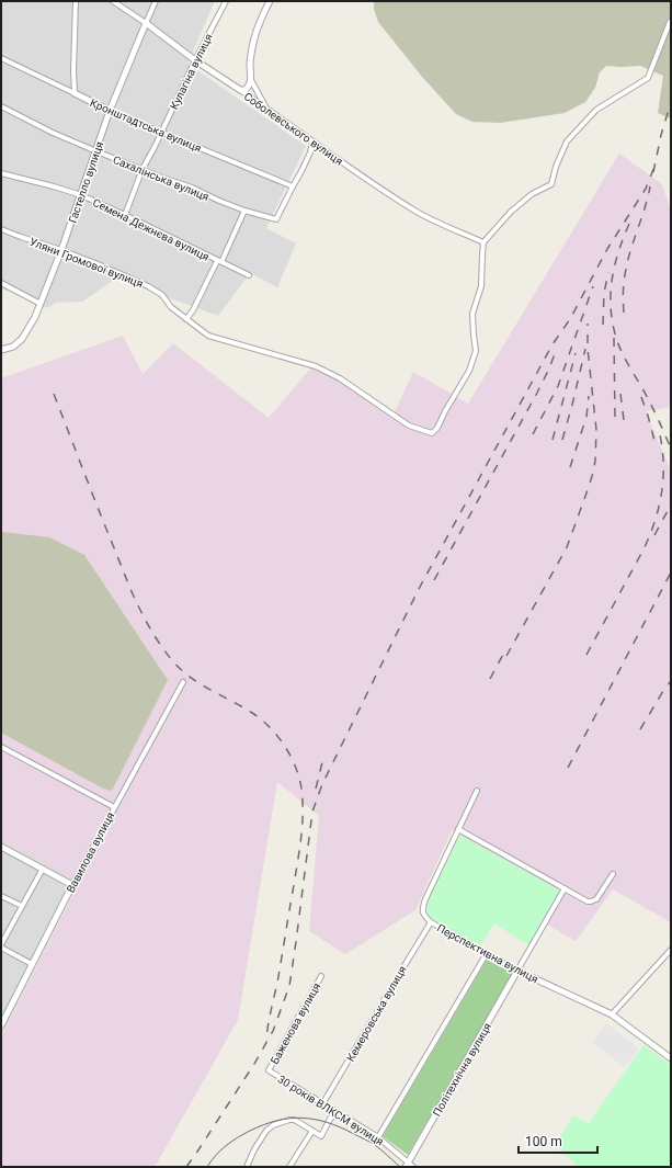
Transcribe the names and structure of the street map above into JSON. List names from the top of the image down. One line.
{"streets":{"street":["Кулагіна вулиця","Кронштадтська вулиця","Соболевського вулиця","Сахалінська вулиця","Гастелло вулиця","Семена Дежнєва вулиця","Уляни Громової вулиця","Вавилова вулиця","Перспективна вулиця","Кемеровська вулиця","Баженова вулиця","Політехнічна вулиця","30 років ВЛКСМ вулиця"]},"crossings":[["Кулагіна вулиця","Кронштадтська вулиця"],["Кулагіна вулиця","Соболевського вулиця"],["Кулагіна вулиця","Сахалінська вулиця"],["Кулагіна вулиця","Семена Дежнєва вулиця"],["Кронштадтська вулиця","Сахалінська вулиця"],["Кронштадтська вулиця","Гастелло вулиця"],["Соболевського вулиця","Гастелло вулиця"],["Соболевського вулиця","Уляни Громової вулиця"],["Сахалінська вулиця","Гастелло вулиця"],["Гастелло вулиця","Семена Дежнєва вулиця"],["Гастелло вулиця","Уляни Громової вулиця"],["Перспективна вулиця","Кемеровська вулиця"],["Перспективна вулиця","Політехнічна вулиця"],["Кемеровська вулиця","30 років ВЛКСМ вулиця"],["Баженова вулиця","30 років ВЛКСМ вулиця"],["Політехнічна вулиця","30 років ВЛКСМ вулиця"]],"scale_bar":"100 m"}
